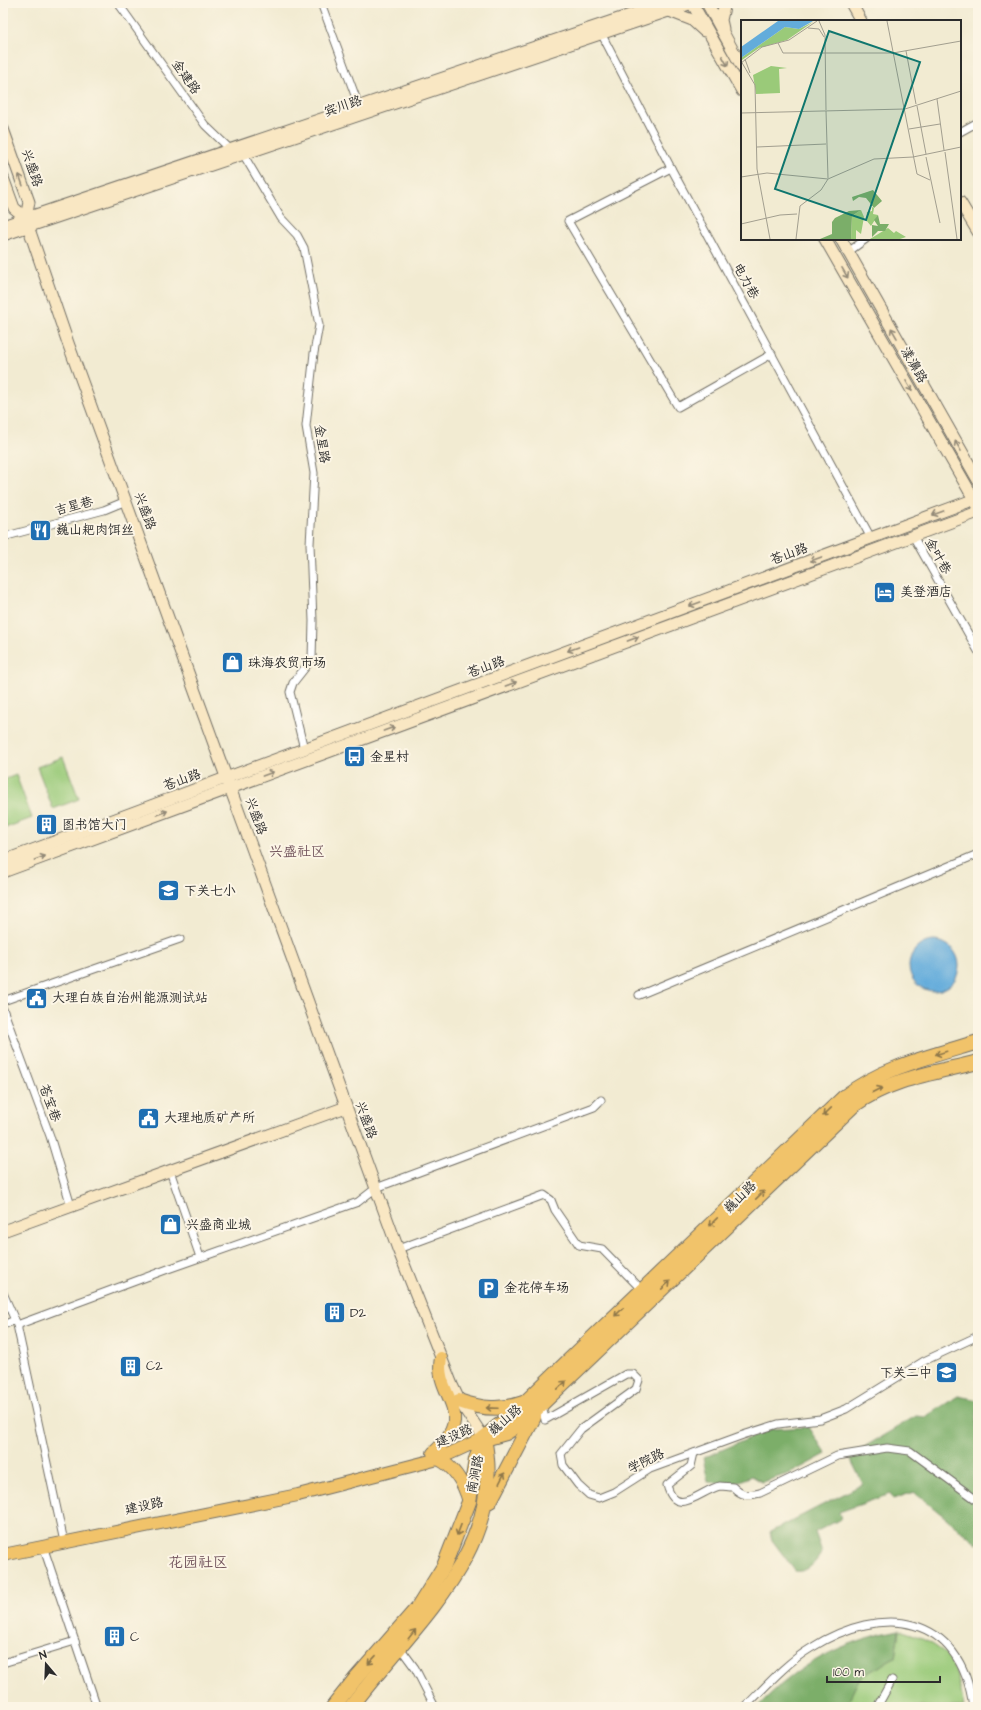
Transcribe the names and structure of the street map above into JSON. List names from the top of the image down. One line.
{"streets":{"highway":["巍山路","南涧路"],"main road":["宾川路","兴盛路","漾濞路","苍山路","建设路"],"street":["金建路","电力巷","金星路","吉星巷","金叶巷","苍宝巷","学院路"]},"crossings":[["金建路","宾川路"],["金建路","金星路"],["宾川路","兴盛路"],["宾川路","电力巷"],["宾川路","金星路"],["兴盛路","吉星巷"],["兴盛路","苍山路"],["兴盛路","巍山路"],["兴盛路","建设路"],["兴盛路","南涧路"],["电力巷","苍山路"],["漾濞路","苍山路"],["金星路","苍山路"],["苍山路","金叶巷"],["巍山路","建设路"],["巍山路","南涧路"],["建设路","南涧路"]],"districts":["兴盛社区","花园社区"],"places":{"restaurant":["巍山耙肉饵丝"],"hotel":["美登酒店"],"shop":["珠海农贸市场","兴盛商业城"],"bus stop":["金星村"],"building":["图书馆大门","D2","C2","C"],"school or university":["下关七小","下关二中"],"public building":["大理白族自治州能源测试站","大理地质矿产所"],"parking":["金花停车场"]},"scale_bar":"100 m","north":"top"}
